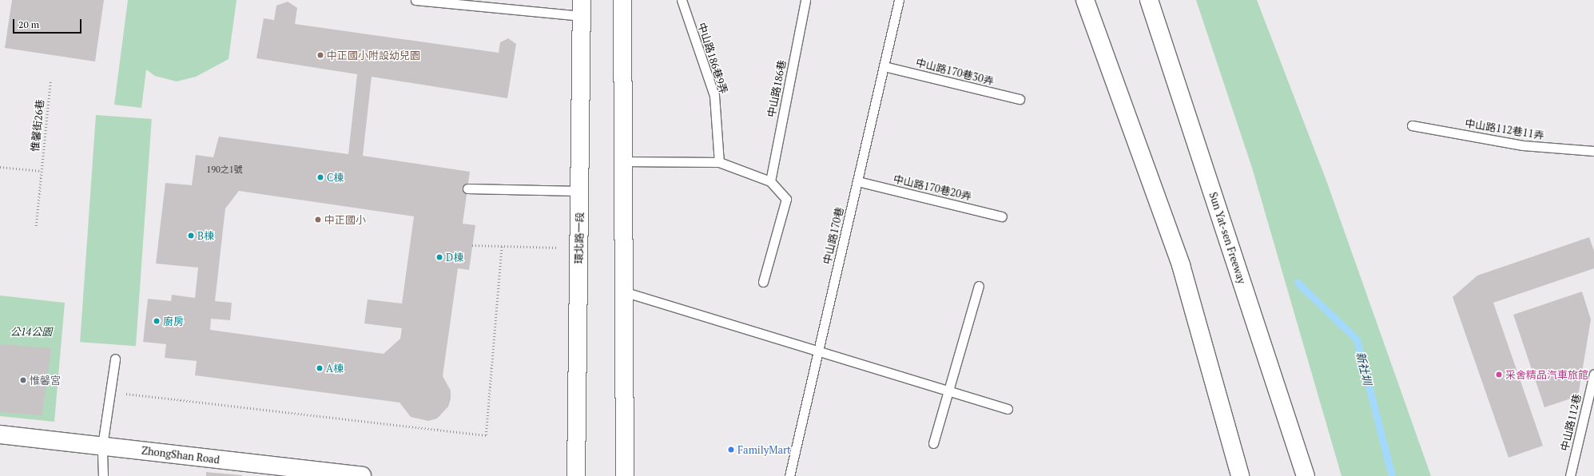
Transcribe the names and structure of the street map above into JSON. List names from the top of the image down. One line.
{"streets":{"main road":["環北路一段","Sun Yat-sen Freeway","ZhongShan Road"],"lane":["中山路186巷9弄","中山路170巷30弄","中山路186巷","中山路112巷11弄","中山路170巷20弄","中山路170巷","中山路112巷"],"path":["惟馨街26巷"]},"crossings":[["中山路170巷30弄","中山路170巷"],["中山路170巷20弄","中山路170巷"]],"water":["新社圳"],"parks":["公14公園"],"places":["中正國小附設幼兒園","C棟","中正國小","B棟","D棟","廚房","A棟","采舍精品汽車旅館","惟馨宮","FamilyMart"],"house_numbers":["190之1號"],"scale_bar":"20 m"}
